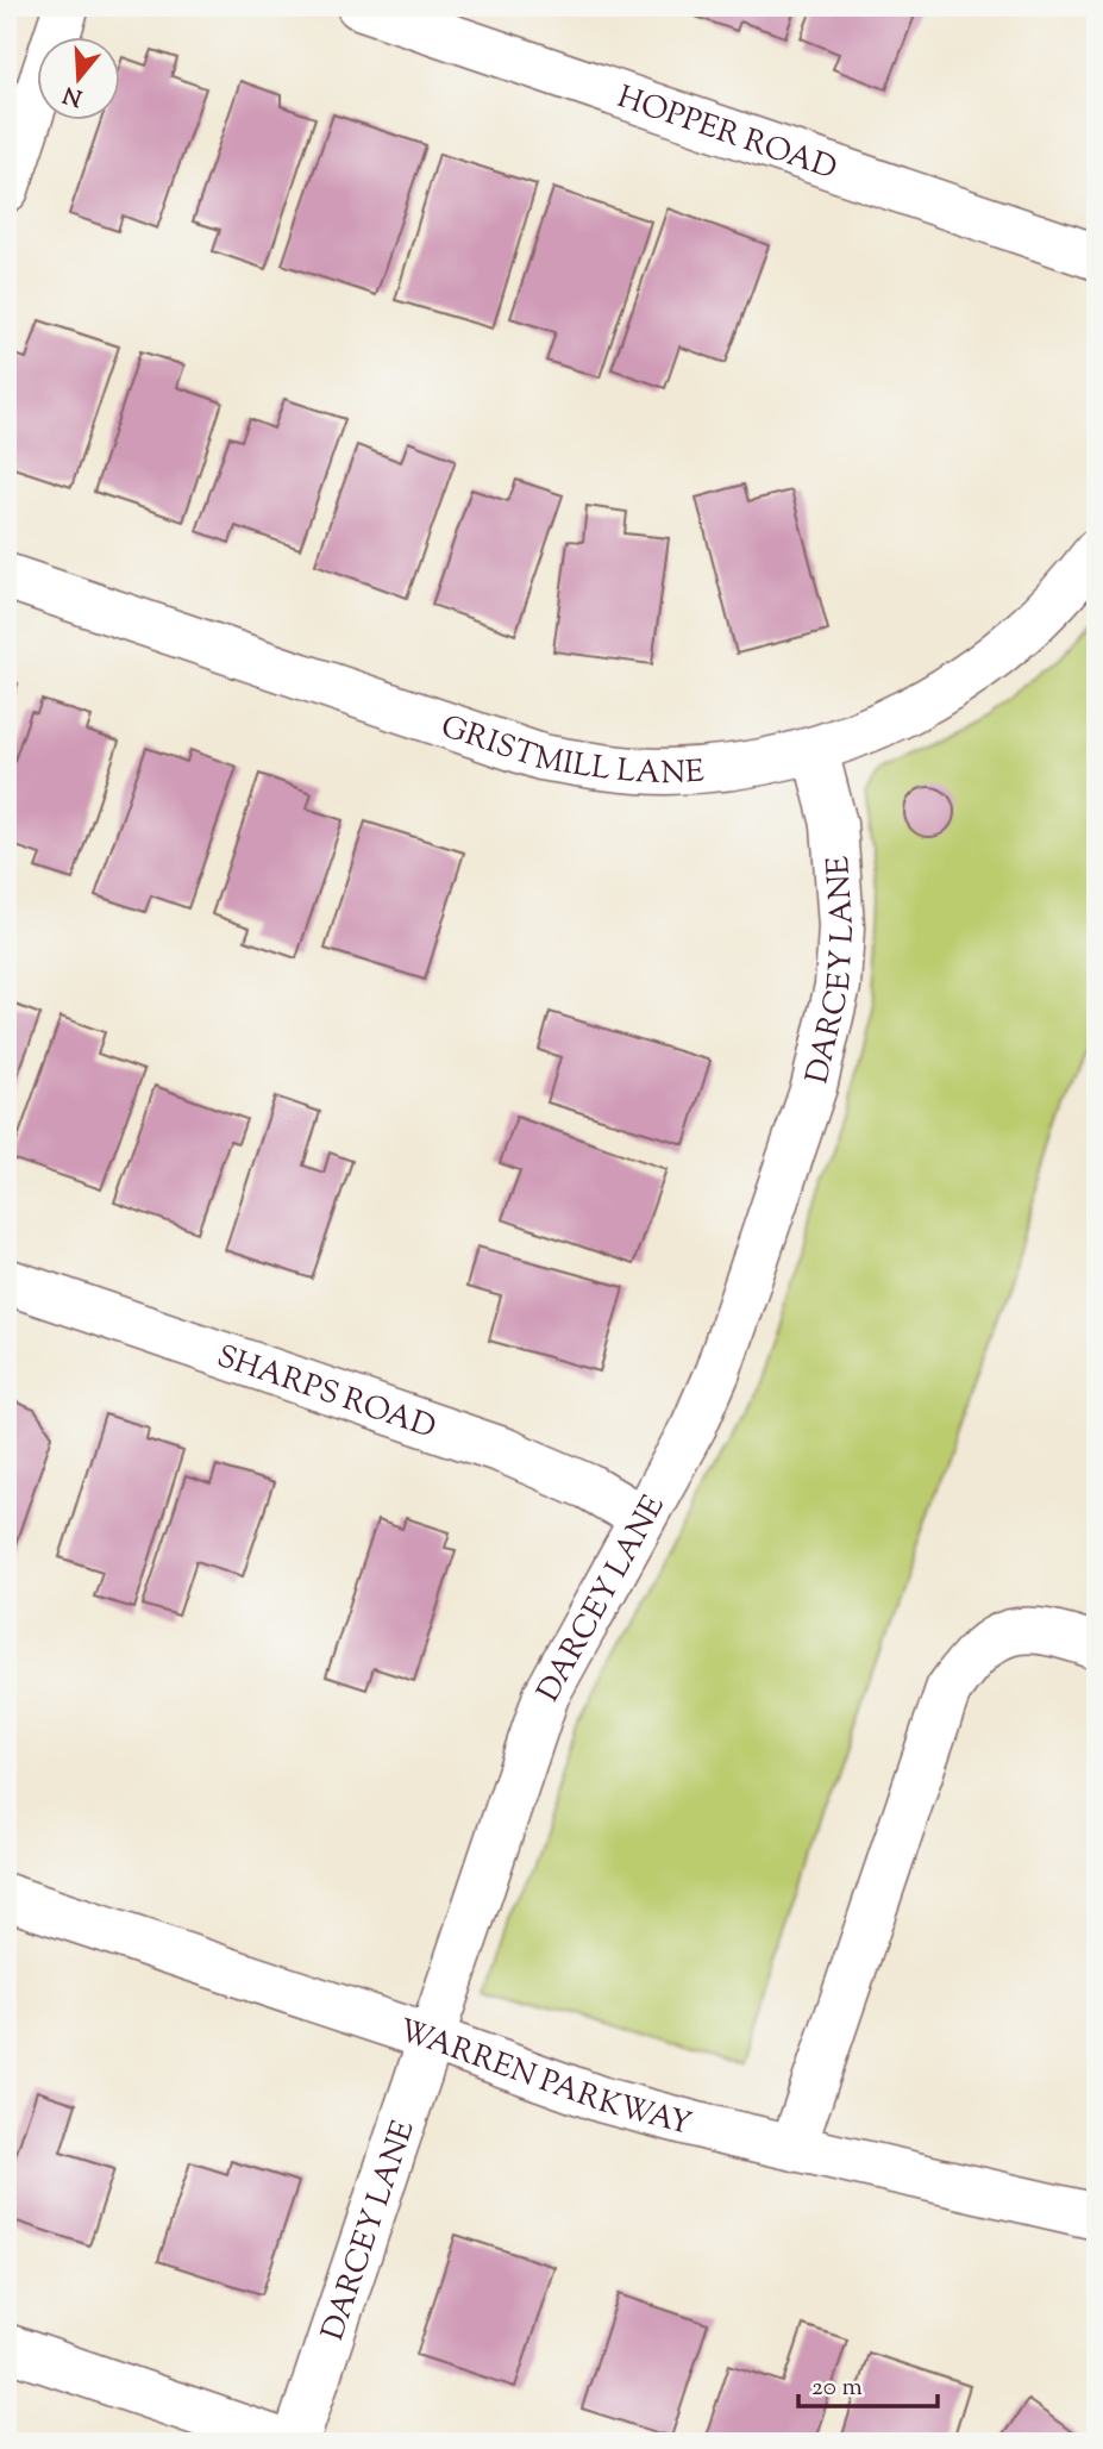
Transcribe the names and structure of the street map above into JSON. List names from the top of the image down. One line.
{"streets":{"street":["HOPPER ROAD","GRISTMILL LANE","DARCEY LANE","SHARPS ROAD","WARREN PARKWAY"]},"crossings":[["GRISTMILL LANE","DARCEY LANE"],["DARCEY LANE","SHARPS ROAD"],["DARCEY LANE","WARREN PARKWAY"]],"scale_bar":"20 m","north":"bottom"}
